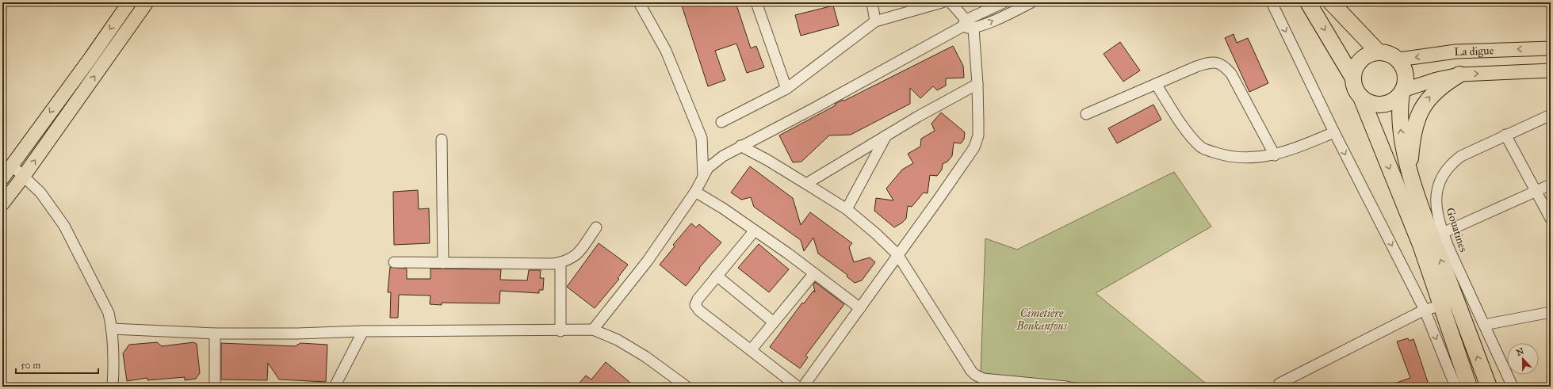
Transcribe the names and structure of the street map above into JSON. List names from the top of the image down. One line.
{"streets":{"main road":["La digue"],"street":["Gouatines"]},"parks":["Cimetière Boukanfous"],"scale_bar":"50 m","north":"top"}
